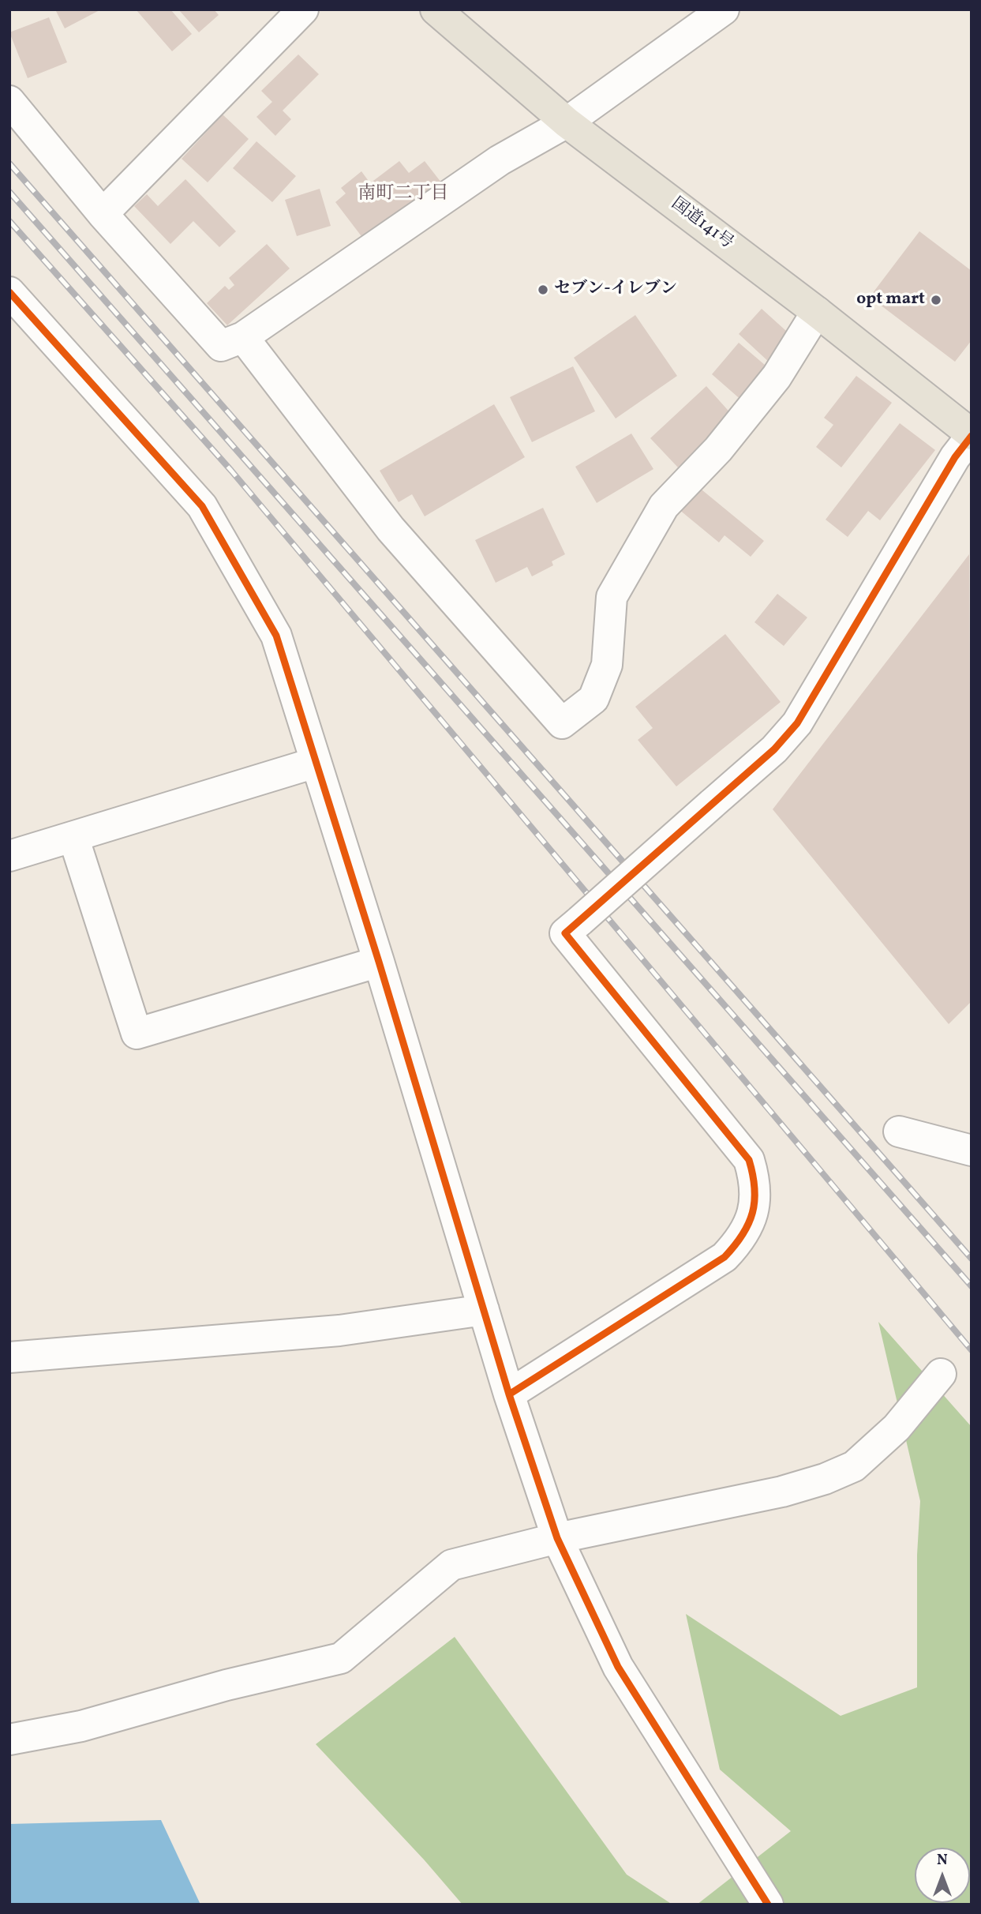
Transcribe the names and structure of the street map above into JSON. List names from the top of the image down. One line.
{"streets":{"highway":["国道141号"]},"districts":["南町二丁目"],"places":["セブン-イレブン","opt mart"],"north":"top"}
